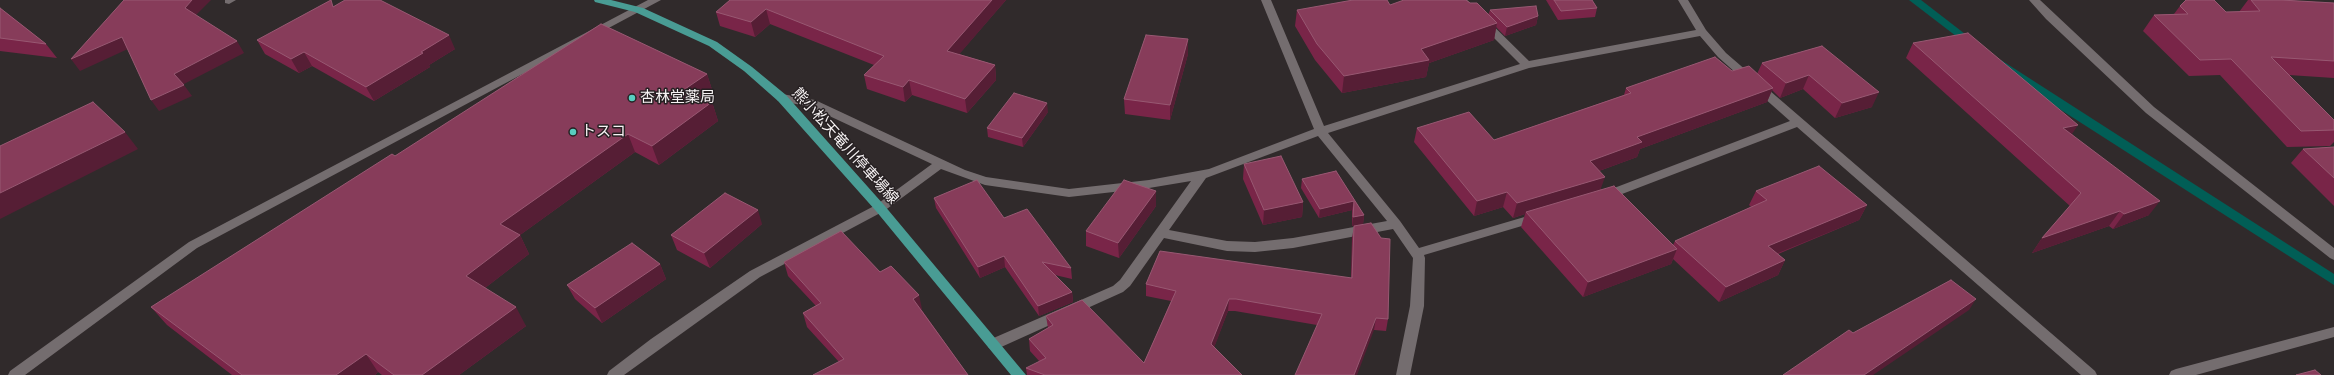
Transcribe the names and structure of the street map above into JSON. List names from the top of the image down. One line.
{"streets":{"main road":["熊小松天竜川停車場線"]},"places":["杏林堂薬局","トスコ"]}
